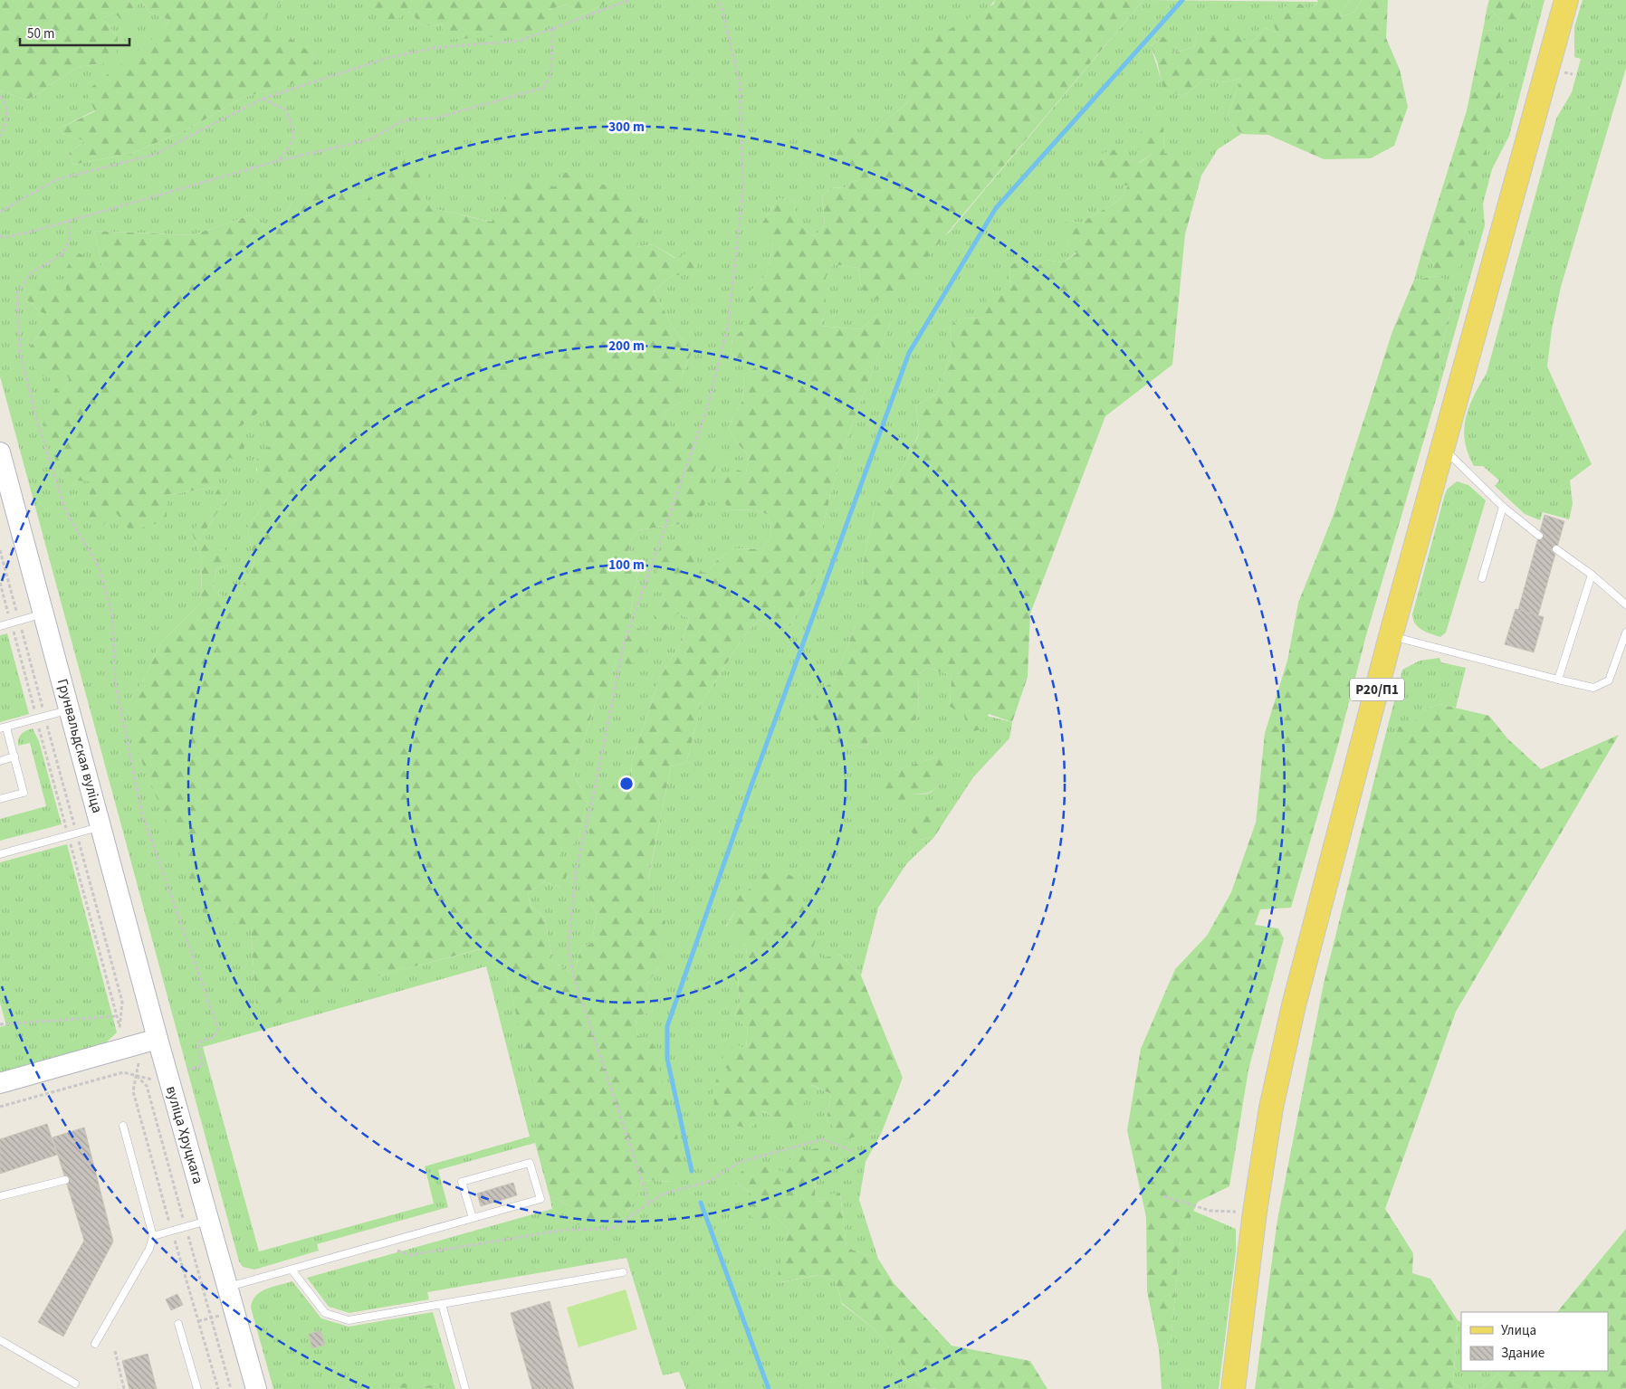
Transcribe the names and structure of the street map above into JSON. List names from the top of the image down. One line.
{"streets":{"main road":["Р20/П1","Грунвальдская вуліца","вуліца Хруцкага"]},"crossings":[["Грунвальдская вуліца","вуліца Хруцкага"]],"legend":["Улица","Здание"],"scale_bar":"50 m","rings":["300 m","200 m","100 m"]}
